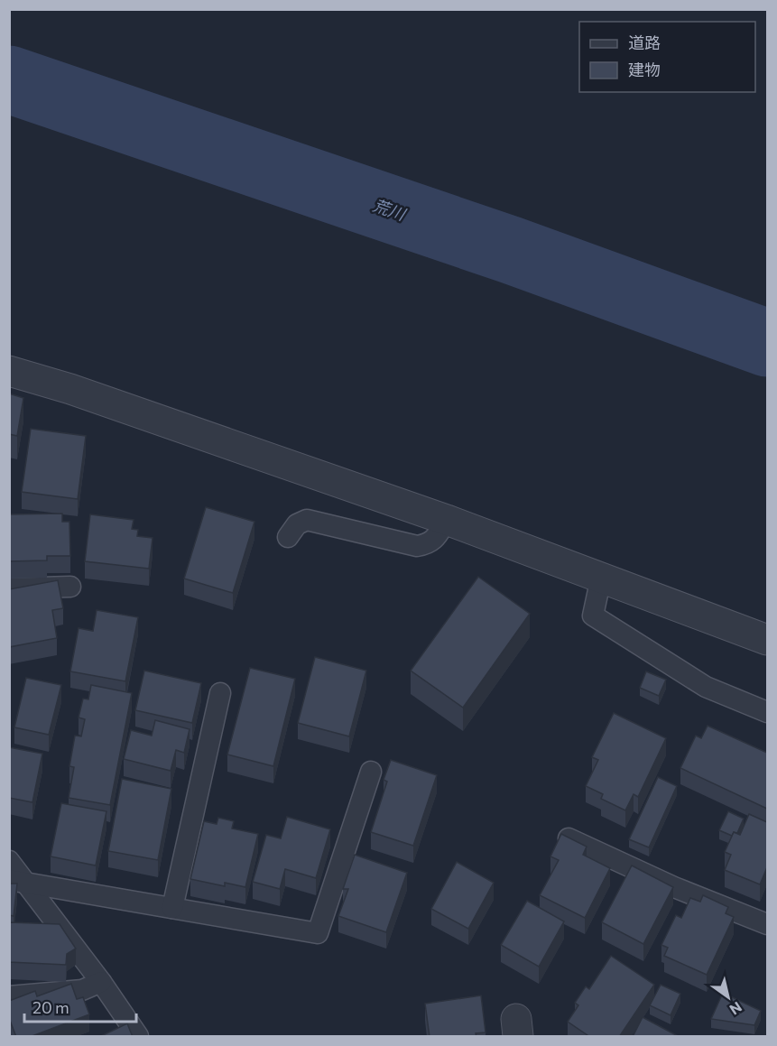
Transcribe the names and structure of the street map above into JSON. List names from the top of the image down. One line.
{"water":["荒川"],"legend":["道路","建物"],"scale_bar":"20 m","north":"bottom right"}
